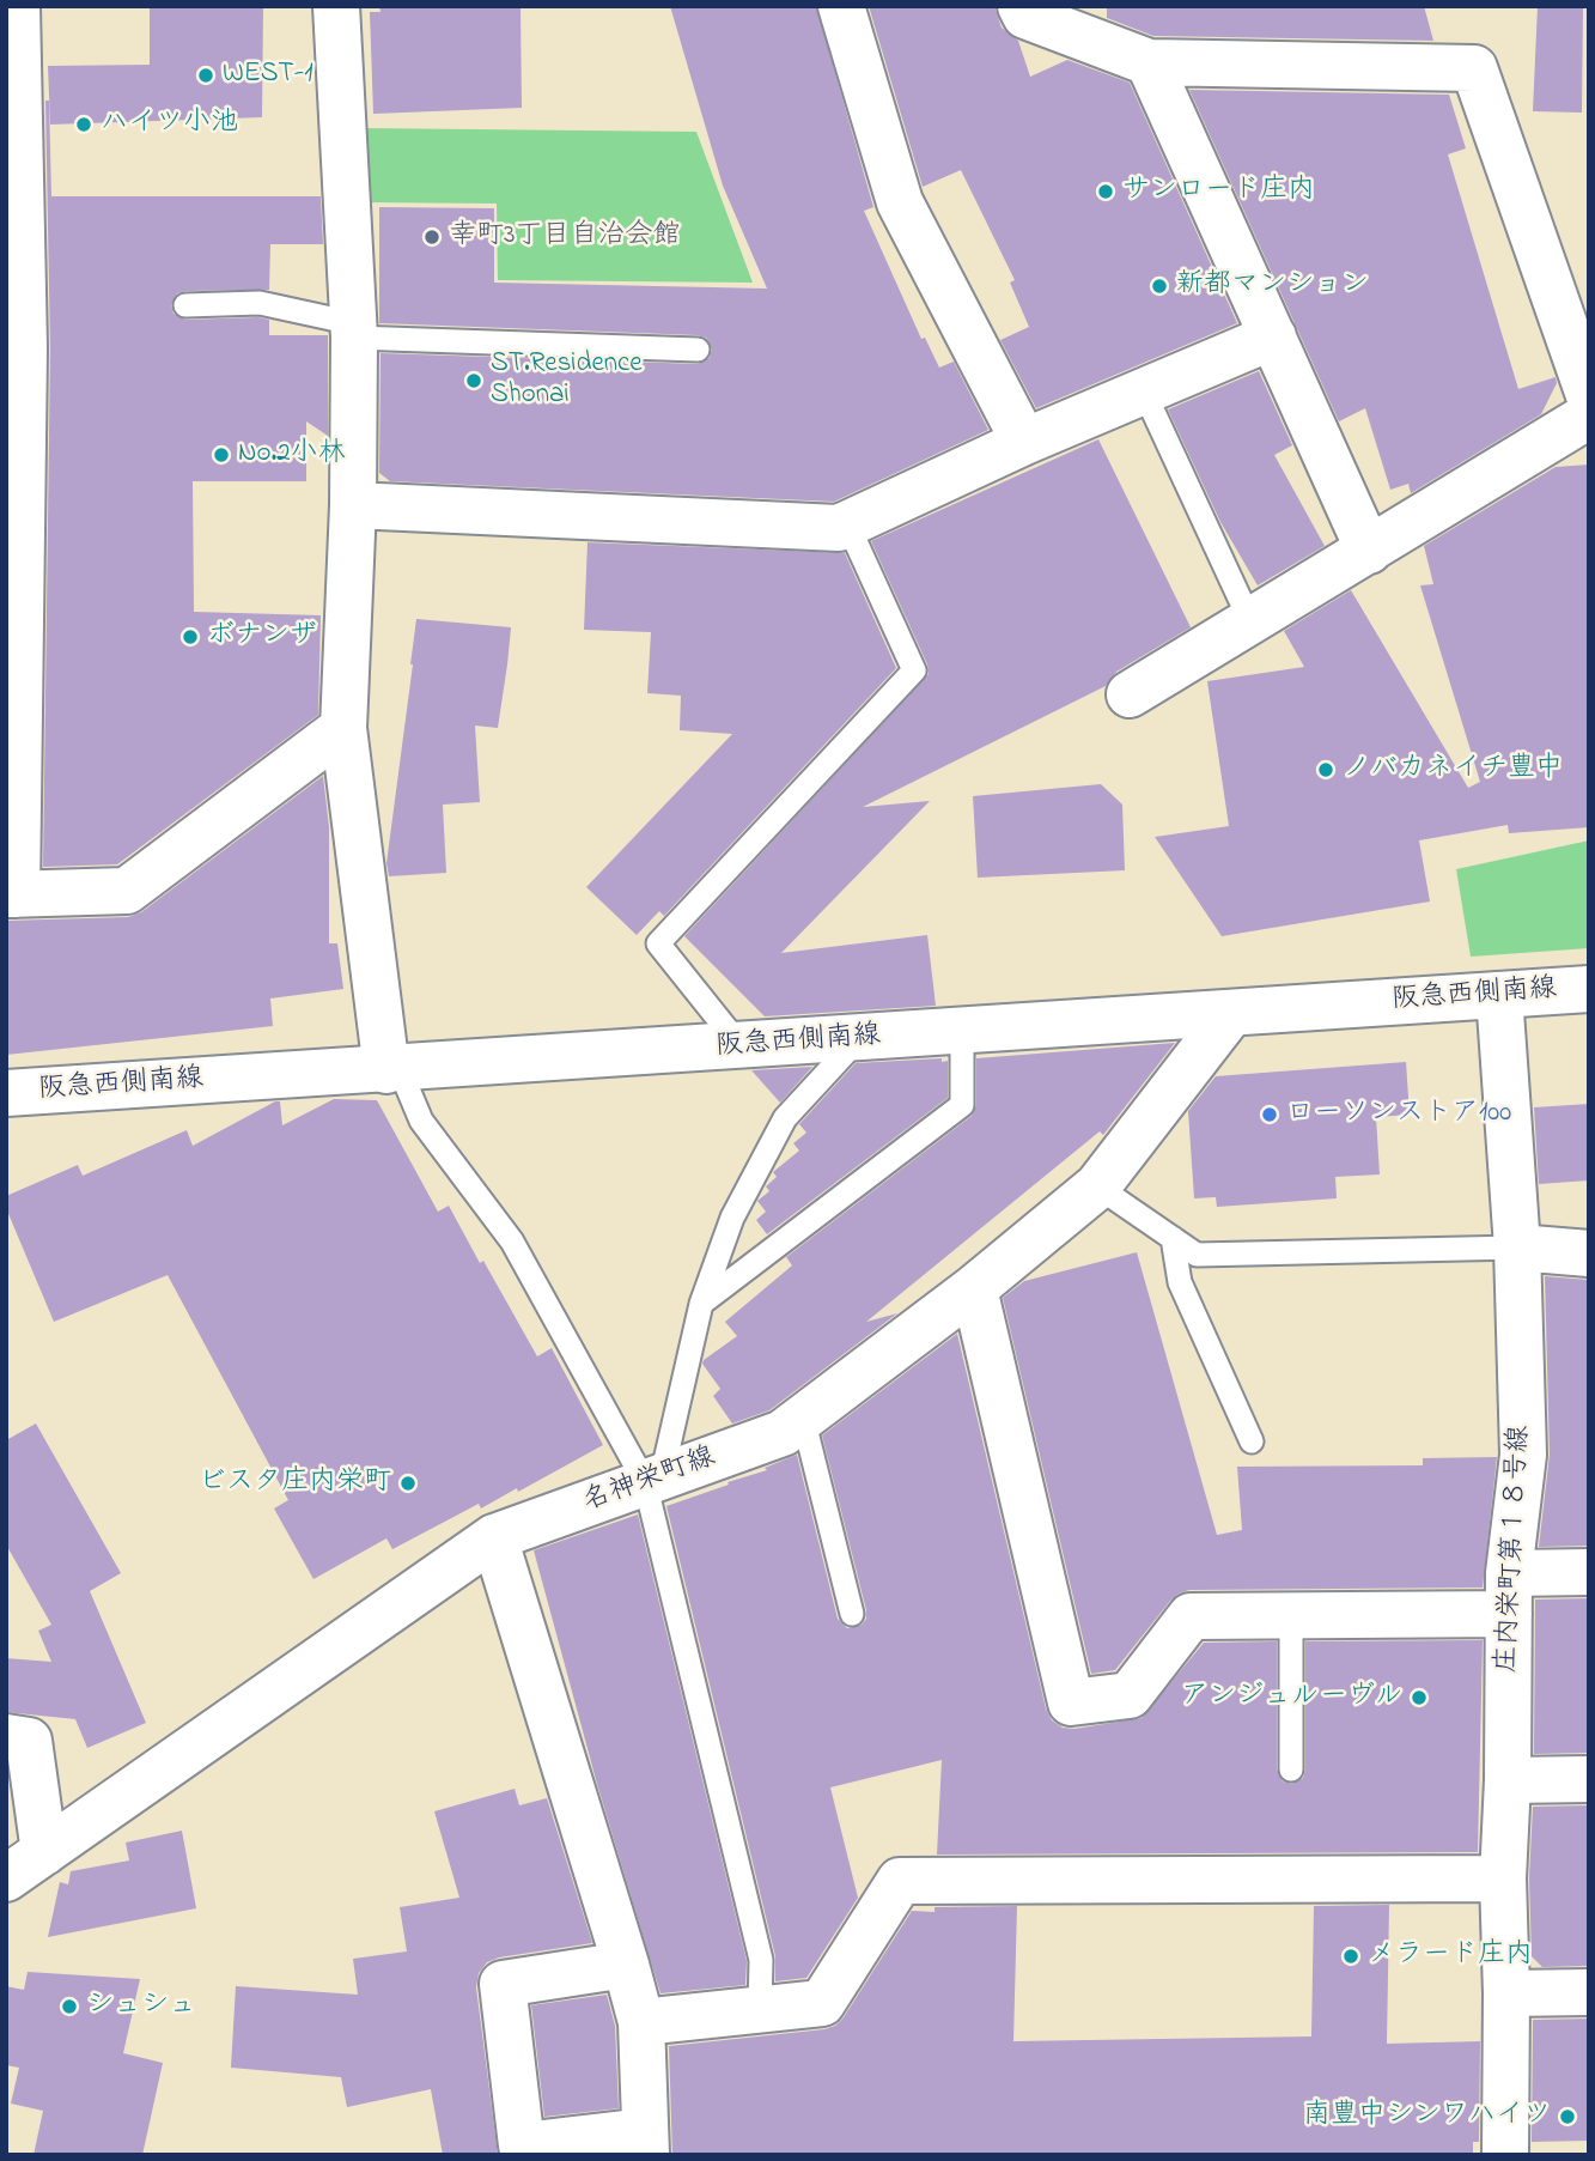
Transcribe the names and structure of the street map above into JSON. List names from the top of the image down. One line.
{"streets":{"street":["阪急西側南線","名神栄町線","庄内栄町第１８号線"]},"crossings":[["阪急西側南線","名神栄町線"],["阪急西側南線","庄内栄町第１８号線"]],"places":["WEST-1","ハイツ小池","サンロード庄内","幸町3丁目自治会館","新都マンション","ST.Residence Shonai","No.2小林","ボナンザ","ノバカネイチ豊中","ローソンストア100","ビスタ庄内栄町","アンジュルーヴル","メラード庄内","シュシュ","南豊中シンワハイツ"]}
